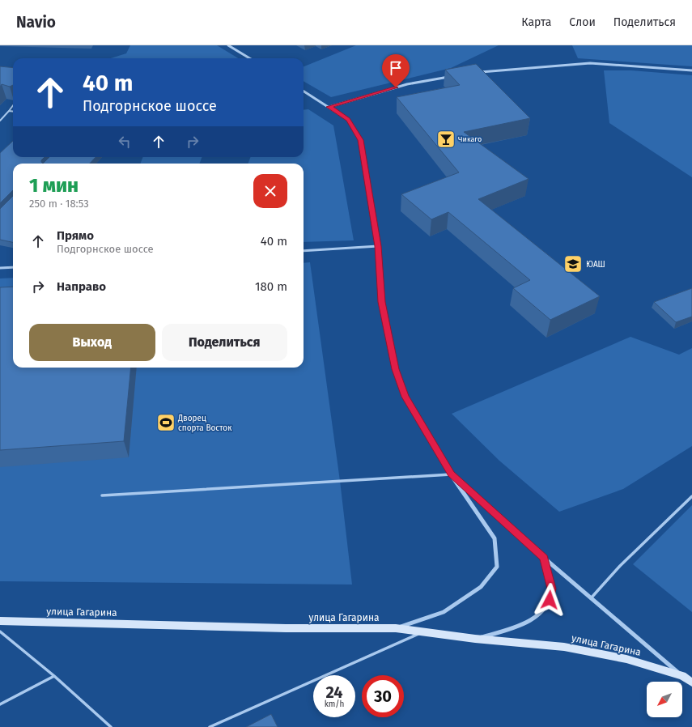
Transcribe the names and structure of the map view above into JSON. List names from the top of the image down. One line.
{"streets":{"main road":["улица Гагарина"]},"places":{"bar":["Чикаго"],"school or university":["ЮАШ"],"sports":["Дворец спорта Восток"]},"north":"bottom left","page":{"header":"Navio","nav":["Карта","Слои","Поделиться"],"turn":["40 m","Подгорнское шоссе"],"heading":["1 мин","250 m · 18:53"],"list":[{"name":"Прямо","note":"Подгорнское шоссе","value":"40 m"},{"name":"Направо","value":"180 m"}],"buttons":["Выход","Поделиться"],"speed":"24 km/h","limit":"30"}}
